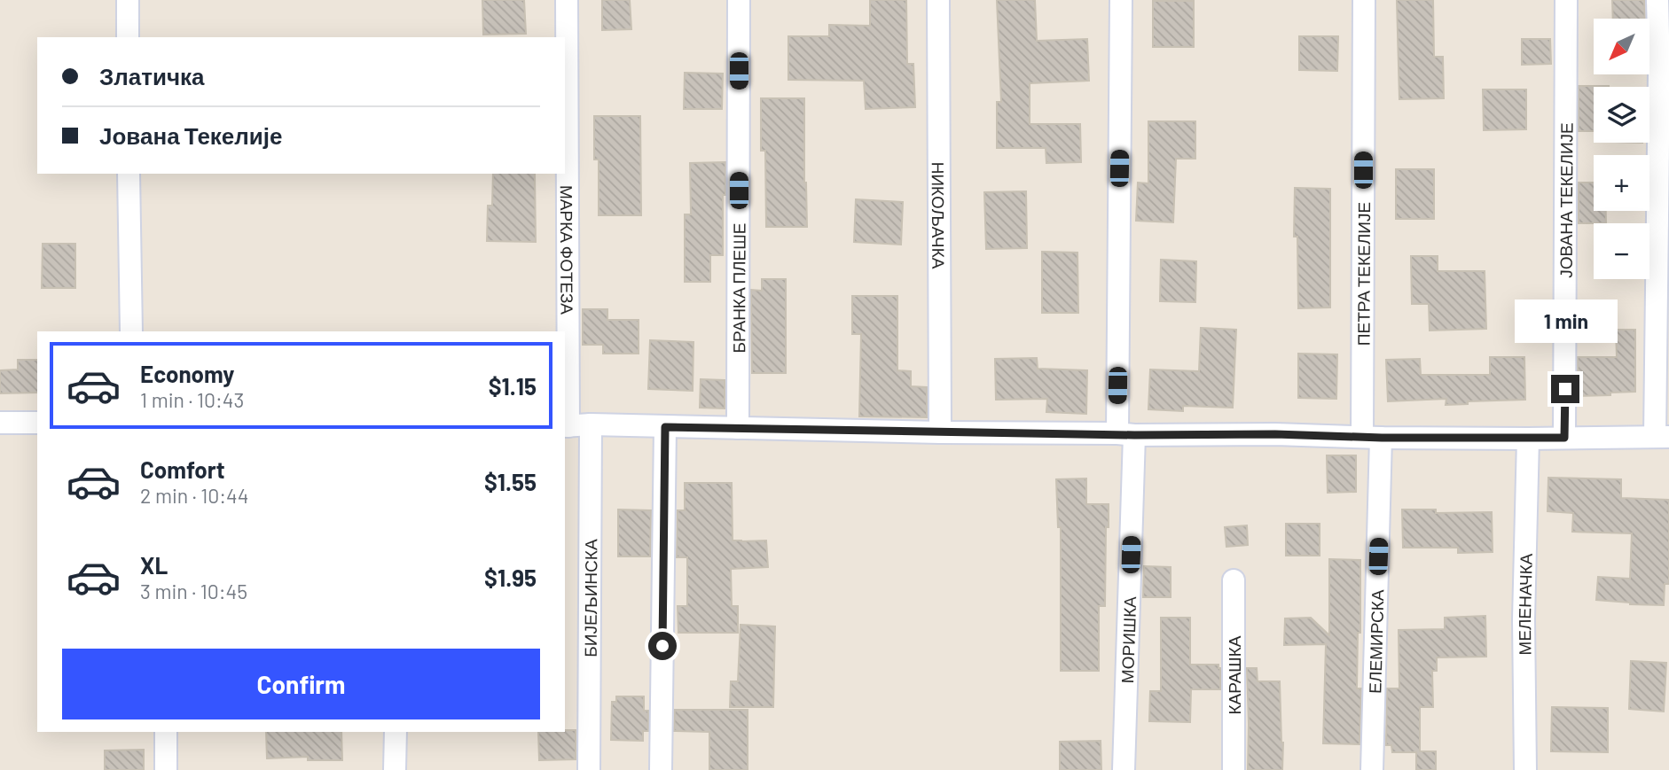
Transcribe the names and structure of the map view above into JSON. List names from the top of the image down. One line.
{"streets":{"street":["ЈОВАНА ТЕКЕЛИЈЕ","НИКОЉАЧКА","МАРКА ФОТЕЗА","ПЕТРА ТЕКЕЛИЈЕ","БРАНКА ПЛЕШЕ","БИЈЕЉИНСКА","МЕЛЕНАЧКА","МОРИШКА","ЕЛЕМИРСКА","КАРАШКА"]},"crossings":[["ПЕТРА ТЕКЕЛИЈЕ","ЕЛЕМИРСКА"]],"north":"bottom left","page":{"map_buttons":["+","−"],"banner":["Златичка","Јована Текелије"],"bubble":"1 min","list":[{"name":"Economy","note":"1 min · 10:43","value":"$1.15"},{"name":"Comfort","note":"2 min · 10:44","value":"$1.55"},{"name":"XL","note":"3 min · 10:45","value":"$1.95"}],"buttons":"Confirm"}}
